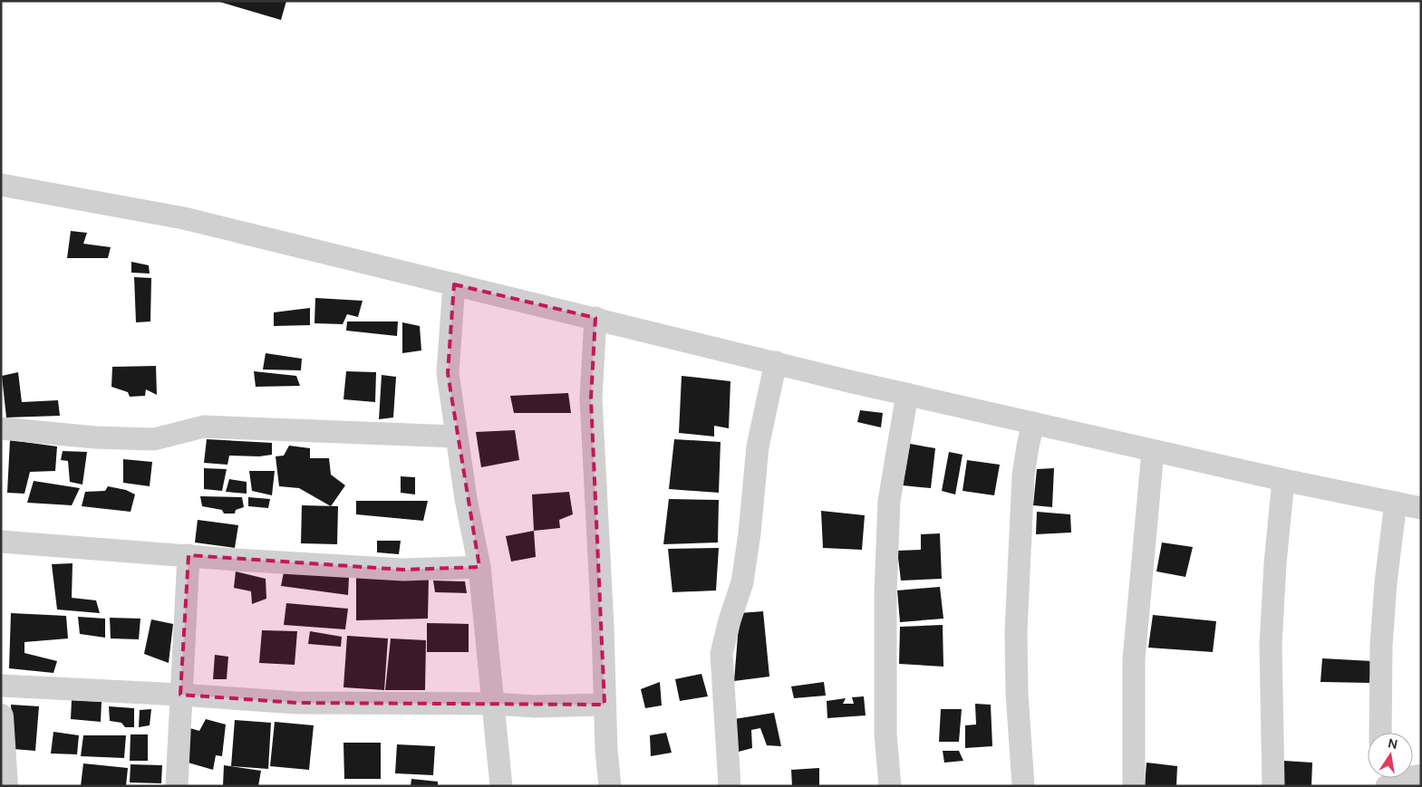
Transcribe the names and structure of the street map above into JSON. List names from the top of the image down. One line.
{"north":"top"}
